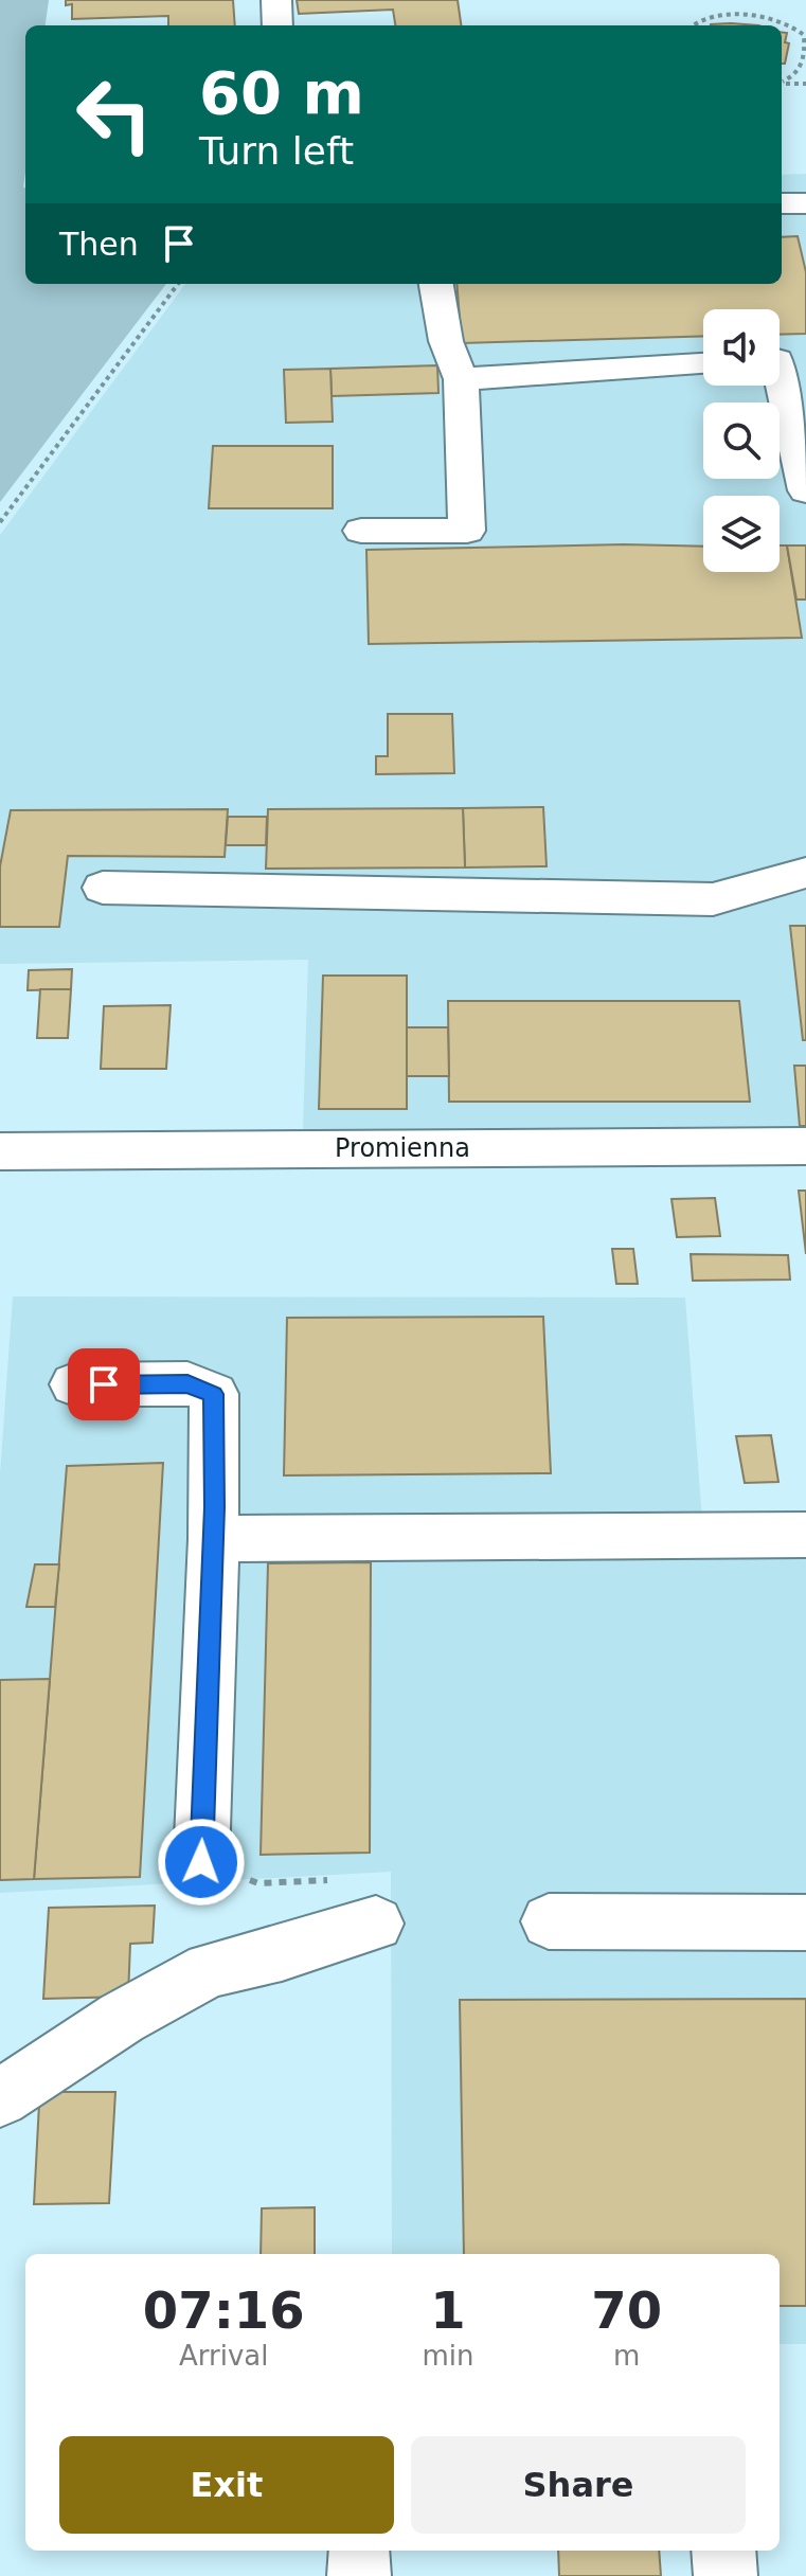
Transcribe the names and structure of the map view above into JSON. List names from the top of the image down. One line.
{"streets":{"street":["Promienna"]},"page":{"turn":["60 m","Turn left"],"then":"Then","eta":["07:16","Arrival","1","min","70","m"],"buttons":["Exit","Share"]}}
